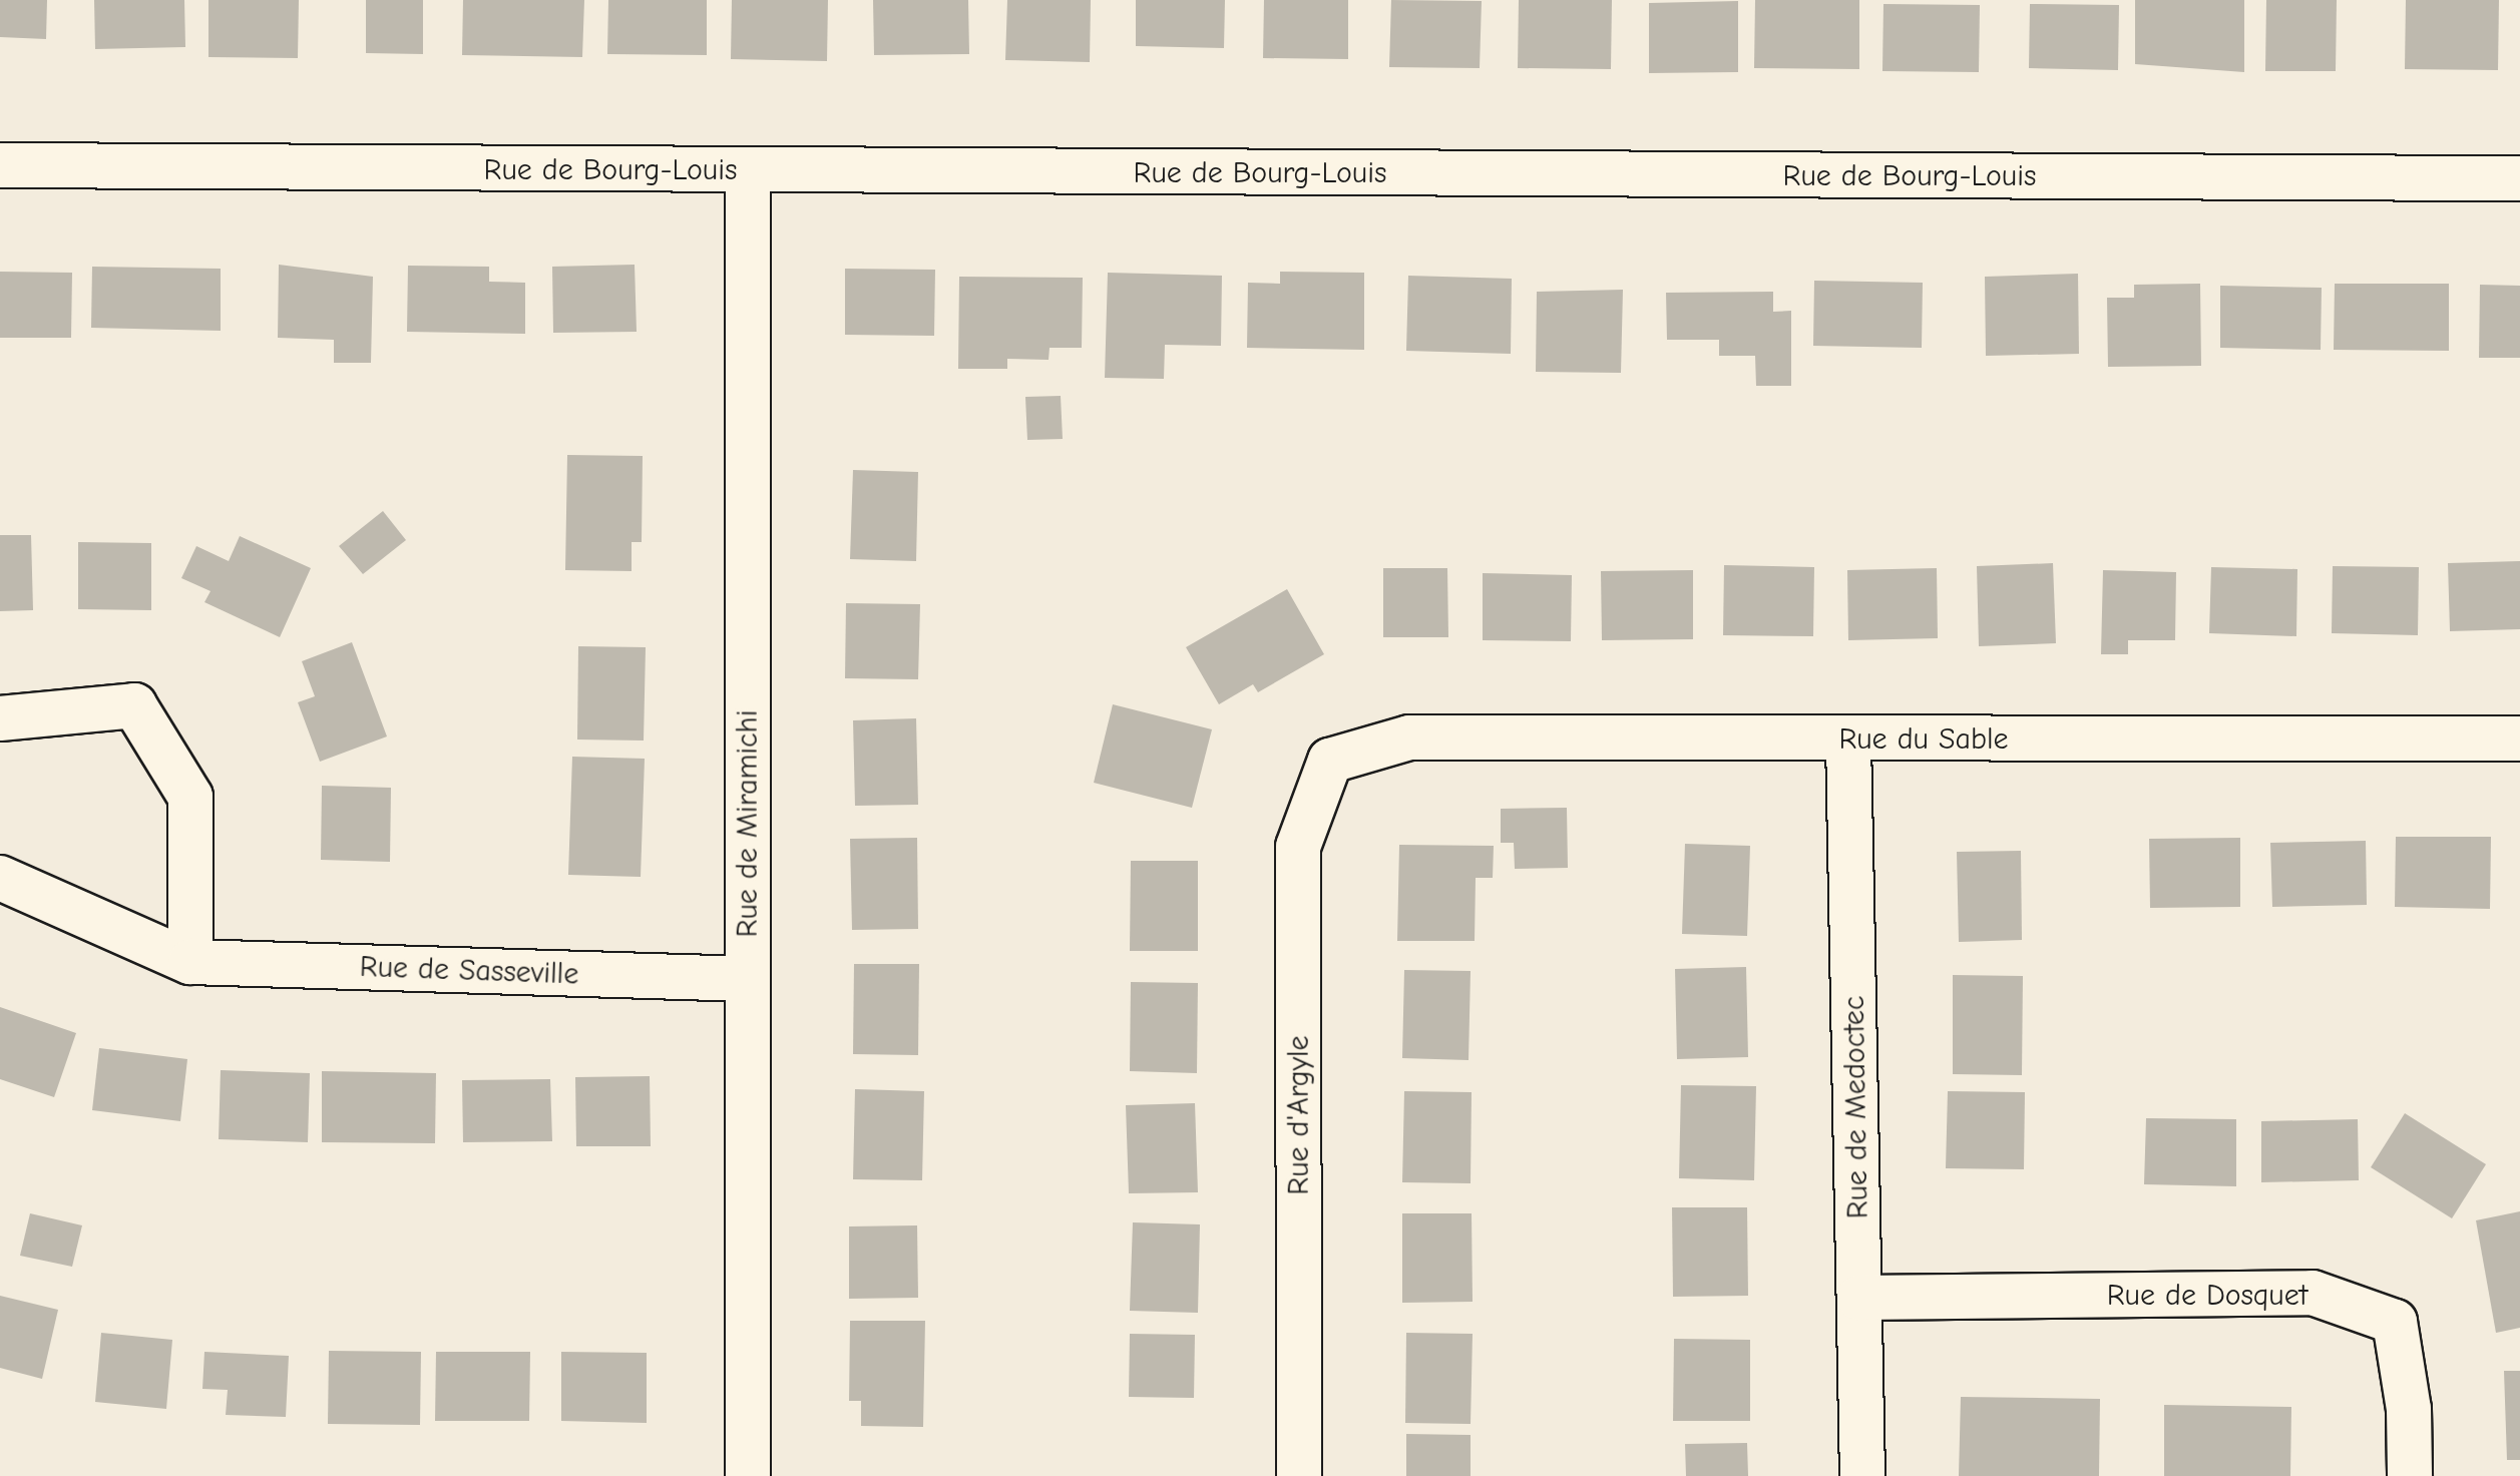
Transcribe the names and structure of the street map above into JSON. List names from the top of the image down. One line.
{"streets":{"street":["Rue de Bourg-Louis","Rue du Sable","Rue de Miramichi","Rue de Sasseville","Rue de Medoctec","Rue d'Argyle","Rue de Dosquet"]},"crossings":[["Rue de Bourg-Louis","Rue de Miramichi"],["Rue du Sable","Rue de Medoctec"],["Rue du Sable","Rue d'Argyle"],["Rue de Miramichi","Rue de Sasseville"],["Rue de Medoctec","Rue de Dosquet"]]}
